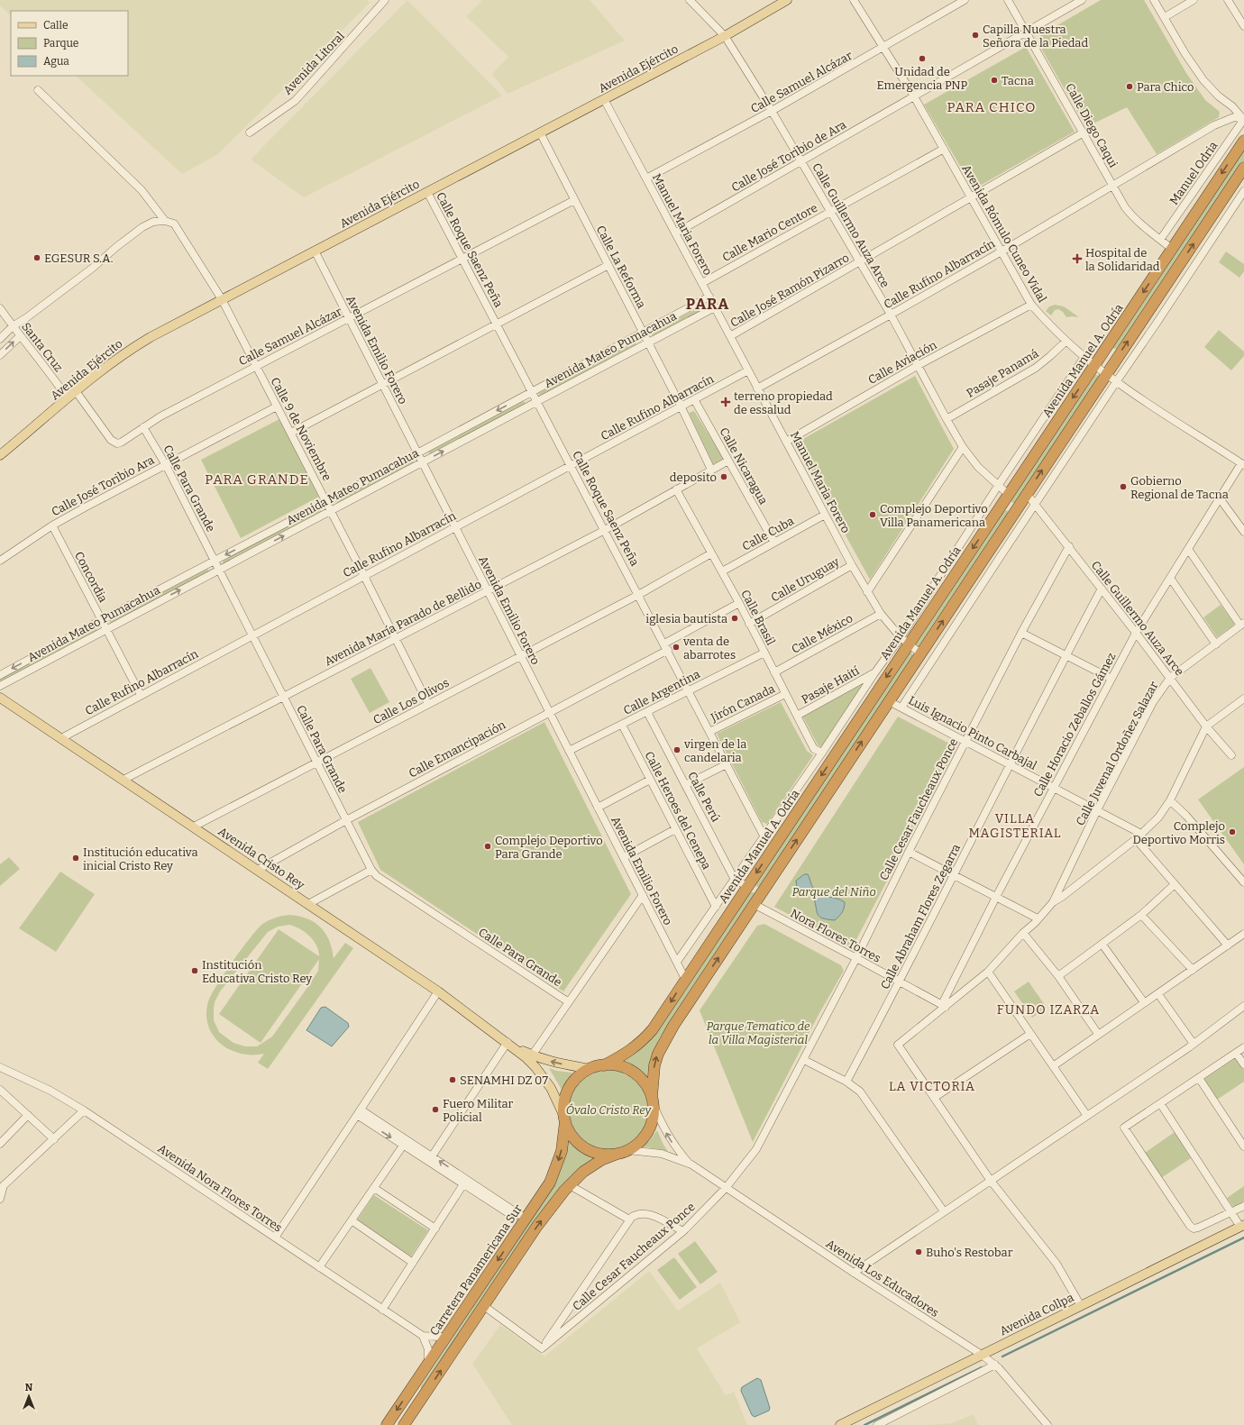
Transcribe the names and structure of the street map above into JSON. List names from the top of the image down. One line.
{"streets":{"highway":["Avenida Manuel A. Odría","Carretera Panamericana Sur"],"main road":["Avenida Ejército","Avenida Cristo Rey","Avenida Collpa"],"street":["Avenida Litoral","Calle Samuel Alcázar","Calle Diego Caqui","Calle José Toribio de Ara","Manuel Odria","Manuel Maria Forero","Calle Guillermo Auza Arce","Calle Mario Centore","Avenida Rómulo Cuneo Vidal","Calle Roque Saenz Peña","Calle La Reforma","Calle Rufino Albarracín","Calle José Ramón Pizarro","Santa Cruz","Avenida Emilio Forero","Avenida Mateo Pumacahua","Calle Aviación","Pasaje Panamá","Calle 9 de Noviembre","Calle Nicaragua","Calle José Toribio Ara","Calle Para Grande","Calle Cuba","Concordia","Calle Uruguay","Calle Brasil","Avenida María Parado de Bellido","Calle México","Pasaje Haití","Calle Argentina","Calle Los Olivos","Jirón Canada","Calle Horacio Zeballos Gámez","Luis Ignacio Pinto Carbajal","Calle Emancipación","Calle Juvenal Ordoñez Salazar","Calle Perú","Calle Cesar Faucheaux Ponce","Calle Heroes del Cenepa","Calle Abraham Flores Zegarra","Nora Flores Torres","Avenida Nora Flores Torres","Avenida Los Educadores"]},"crossings":[["Avenida Ejército","Calle Samuel Alcázar"],["Avenida Ejército","Manuel Maria Forero"],["Avenida Ejército","Calle Guillermo Auza Arce"],["Avenida Ejército","Calle Roque Saenz Peña"],["Avenida Ejército","Calle La Reforma"],["Avenida Ejército","Santa Cruz"],["Avenida Ejército","Avenida Emilio Forero"],["Avenida Ejército","Calle 9 de Noviembre"],["Calle Samuel Alcázar","Manuel Maria Forero"],["Calle Samuel Alcázar","Calle Guillermo Auza Arce"],["Calle Samuel Alcázar","Avenida Rómulo Cuneo Vidal"],["Calle Samuel Alcázar","Calle Roque Saenz Peña"],["Calle Samuel Alcázar","Calle La Reforma"],["Calle Samuel Alcázar","Avenida Emilio Forero"],["Calle Samuel Alcázar","Calle 9 de Noviembre"],["Calle Samuel Alcázar","Calle Para Grande"],["Calle Diego Caqui","Manuel Odria"],["Calle Diego Caqui","Calle Rufino Albarracín"],["Calle Diego Caqui","Calle José Ramón Pizarro"],["Calle Diego Caqui","Avenida Manuel A. Odría"],["Calle José Toribio de Ara","Manuel Maria Forero"],["Calle José Toribio de Ara","Calle Guillermo Auza Arce"],["Calle José Toribio de Ara","Avenida Rómulo Cuneo Vidal"],["Manuel Odria","Calle Rufino Albarracín"],["Manuel Maria Forero","Calle Mario Centore"],["Manuel Maria Forero","Calle Rufino Albarracín"],["Manuel Maria Forero","Calle José Ramón Pizarro"],["Manuel Maria Forero","Avenida Mateo Pumacahua"],["Manuel Maria Forero","Avenida Manuel A. Odría"],["Manuel Maria Forero","Calle Aviación"],["Manuel Maria Forero","Calle Cuba"],["Manuel Maria Forero","Calle Uruguay"],["Manuel Maria Forero","Calle México"],["Calle Guillermo Auza Arce","Calle Mario Centore"],["Calle Guillermo Auza Arce","Calle Rufino Albarracín"],["Calle Guillermo Auza Arce","Calle José Ramón Pizarro"],["Calle Guillermo Auza Arce","Avenida Manuel A. Odría"],["Calle Guillermo Auza Arce","Calle Aviación"],["Calle Guillermo Auza Arce","Pasaje Panamá"],["Calle Guillermo Auza Arce","Calle Horacio Zeballos Gámez"],["Calle Guillermo Auza Arce","Calle Juvenal Ordoñez Salazar"],["Calle Guillermo Auza Arce","Calle Cesar Faucheaux Ponce"],["Calle Guillermo Auza Arce","Calle Abraham Flores Zegarra"],["Calle Mario Centore","Avenida Rómulo Cuneo Vidal"],["Avenida Rómulo Cuneo Vidal","Calle Rufino Albarracín"],["Avenida Rómulo Cuneo Vidal","Calle José Ramón Pizarro"],["Avenida Rómulo Cuneo Vidal","Avenida Manuel A. Odría"],["Avenida Rómulo Cuneo Vidal","Calle Aviación"],["Avenida Rómulo Cuneo Vidal","Pasaje Panamá"],["Avenida Rómulo Cuneo Vidal","Calle Horacio Zeballos Gámez"],["Calle Roque Saenz Peña","Calle Rufino Albarracín"],["Calle Roque Saenz Peña","Avenida Mateo Pumacahua"],["Calle Roque Saenz Peña","Avenida Manuel A. Odría"],["Calle Roque Saenz Peña","Avenida María Parado de Bellido"],["Calle Roque Saenz Peña","Calle Argentina"],["Calle Roque Saenz Peña","Calle Los Olivos"],["Calle Roque Saenz Peña","Jirón Canada"],["Calle Roque Saenz Peña","Calle Emancipación"],["Calle La Reforma","Calle Rufino Albarracín"],["Calle La Reforma","Avenida Mateo Pumacahua"],["Calle La Reforma","Avenida María Parado de Bellido"],["Calle Rufino Albarracín","Avenida Emilio Forero"],["Calle Rufino Albarracín","Calle 9 de Noviembre"],["Calle Rufino Albarracín","Calle Nicaragua"],["Calle Rufino Albarracín","Calle Para Grande"],["Calle Rufino Albarracín","Concordia"],["Calle Rufino Albarracín","Avenida Cristo Rey"],["Avenida Emilio Forero","Avenida Mateo Pumacahua"],["Avenida Emilio Forero","Avenida Manuel A. Odría"],["Avenida Emilio Forero","Avenida María Parado de Bellido"],["Avenida Emilio Forero","Calle Argentina"],["Avenida Emilio Forero","Calle Los Olivos"],["Avenida Emilio Forero","Calle Emancipación"],["Avenida Mateo Pumacahua","Calle 9 de Noviembre"],["Avenida Mateo Pumacahua","Calle Para Grande"],["Avenida Mateo Pumacahua","Concordia"],["Avenida Manuel A. Odría","Calle Brasil"],["Avenida Manuel A. Odría","Pasaje Haití"],["Avenida Manuel A. Odría","Calle Perú"],["Avenida Manuel A. Odría","Calle Heroes del Cenepa"],["Avenida Manuel A. Odría","Avenida Cristo Rey"],["Avenida Manuel A. Odría","Carretera Panamericana Sur"],["Avenida Manuel A. Odría","Avenida Los Educadores"],["Calle 9 de Noviembre","Calle José Toribio Ara"],["Calle 9 de Noviembre","Avenida María Parado de Bellido"],["Calle 9 de Noviembre","Calle Los Olivos"],["Calle Nicaragua","Calle Cuba"],["Calle Nicaragua","Avenida María Parado de Bellido"],["Calle José Toribio Ara","Calle Para Grande"],["Calle José Toribio Ara","Concordia"],["Calle Para Grande","Avenida María Parado de Bellido"],["Calle Para Grande","Calle Los Olivos"],["Calle Para Grande","Calle Emancipación"],["Calle Cuba","Calle Brasil"],["Calle Uruguay","Calle Brasil"],["Calle Brasil","Avenida María Parado de Bellido"],["Calle Brasil","Calle México"],["Calle Brasil","Pasaje Haití"],["Calle Brasil","Calle Argentina"],["Calle Brasil","Calle Los Olivos"],["Calle Brasil","Jirón Canada"],["Calle Brasil","Calle Emancipación"],["Avenida María Parado de Bellido","Avenida Cristo Rey"],["Calle Argentina","Calle Perú"],["Calle Argentina","Calle Heroes del Cenepa"],["Calle Los Olivos","Avenida Cristo Rey"],["Calle Horacio Zeballos Gámez","Luis Ignacio Pinto Carbajal"],["Calle Horacio Zeballos Gámez","Calle Juvenal Ordoñez Salazar"],["Calle Horacio Zeballos Gámez","Nora Flores Torres"],["Luis Ignacio Pinto Carbajal","Calle Juvenal Ordoñez Salazar"],["Luis Ignacio Pinto Carbajal","Calle Cesar Faucheaux Ponce"],["Luis Ignacio Pinto Carbajal","Calle Abraham Flores Zegarra"],["Calle Emancipación","Avenida Cristo Rey"],["Calle Juvenal Ordoñez Salazar","Nora Flores Torres"],["Calle Cesar Faucheaux Ponce","Nora Flores Torres"],["Calle Cesar Faucheaux Ponce","Avenida Los Educadores"],["Avenida Cristo Rey","Carretera Panamericana Sur"],["Avenida Cristo Rey","Avenida Los Educadores"],["Calle Abraham Flores Zegarra","Nora Flores Torres"],["Avenida Nora Flores Torres","Carretera Panamericana Sur"],["Carretera Panamericana Sur","Avenida Los Educadores"],["Avenida Los Educadores","Avenida Collpa"]],"districts":["PARA CHICO","PARA","PARA GRANDE","VILLA MAGISTERIAL","FUNDO IZARZA","LA VICTORIA"],"parks":["Parque del Niño","Parque Tematico de la Villa Magisterial","Óvalo Cristo Rey"],"places":{"other":["Capilla Nuestra Señora de la Piedad","Unidad de Emergencia PNP","Tacna","Para Chico","EGESUR S.A.","deposito","Gobierno Regional de Tacna","Complejo Deportivo Villa Panamericana","iglesia bautista","venta de abarrotes","virgen de la candelaria","Complejo Deportivo Morris","Complejo Deportivo Para Grande","Institución educativa inicial Cristo Rey","Institución Educativa Cristo Rey","SENAMHI DZ 07","Fuero Militar Policial","Buho's Restobar"],"health":["Hospital de la Solidaridad","terreno propiedad de essalud"]},"legend":["Calle","Parque","Agua"],"north":"top"}
